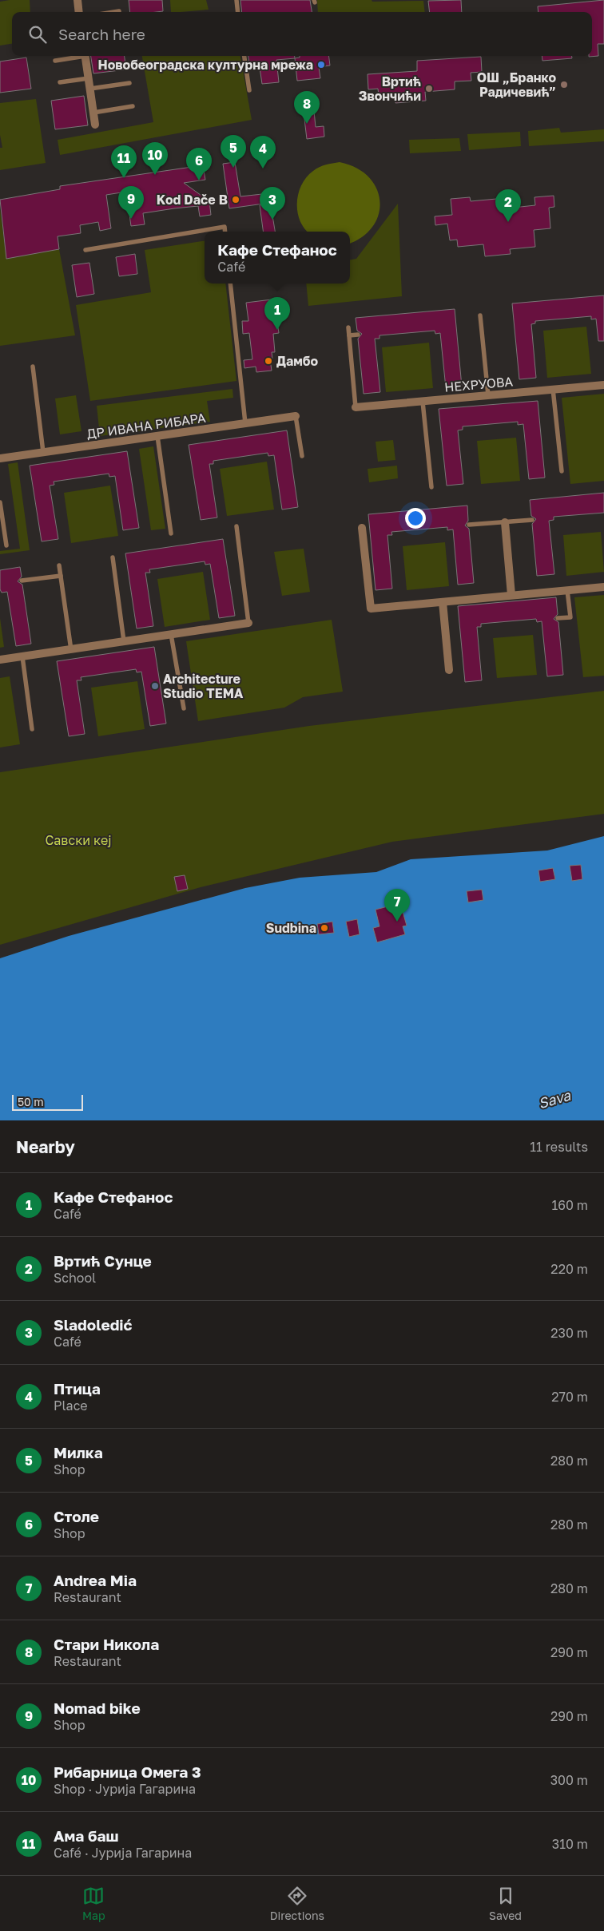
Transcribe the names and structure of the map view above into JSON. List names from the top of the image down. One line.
{"streets":{"street":["НЕХРУОВА","ДР ИВАНА РИБАРА"]},"water":["Sava"],"parks":["Савски кеј"],"places":["Новобеоградска културна мрежа","ОШ „Бранко Радичевић”","Вртић Звончићи","Kod Dače B","Дамбо","Architecture Studio TEMA","Sudbina"],"scale_bar":"50 m","page":{"search":"Search here","pins":["8","5","4","10","11","6","9","3","2","1","7"],"popup":["Кафе Стефанос","Café"],"scale":"50 m","heading":["Nearby","11 results"],"list":[{"mark":"1","name":"Кафе Стефанос","note":"Café","value":"160 m"},{"mark":"2","name":"Вртић Сунце","note":"School","value":"220 m"},{"mark":"3","name":"Sladoledić","note":"Café","value":"230 m"},{"mark":"4","name":"Птица","note":"Place","value":"270 m"},{"mark":"5","name":"Милка","note":"Shop","value":"280 m"},{"mark":"6","name":"Столе","note":"Shop","value":"280 m"},{"mark":"7","name":"Andrea Mia","note":"Restaurant","value":"280 m"},{"mark":"8","name":"Стари Никола","note":"Restaurant","value":"290 m"},{"mark":"9","name":"Nomad bike","note":"Shop","value":"290 m"},{"mark":"10","name":"Рибарница Омега 3","note":"Shop · Јурија Гагарина","value":"300 m"},{"mark":"11","name":"Ама баш","note":"Café · Јурија Гагарина","value":"310 m"}],"nav":["Map","Directions","Saved"]}}
